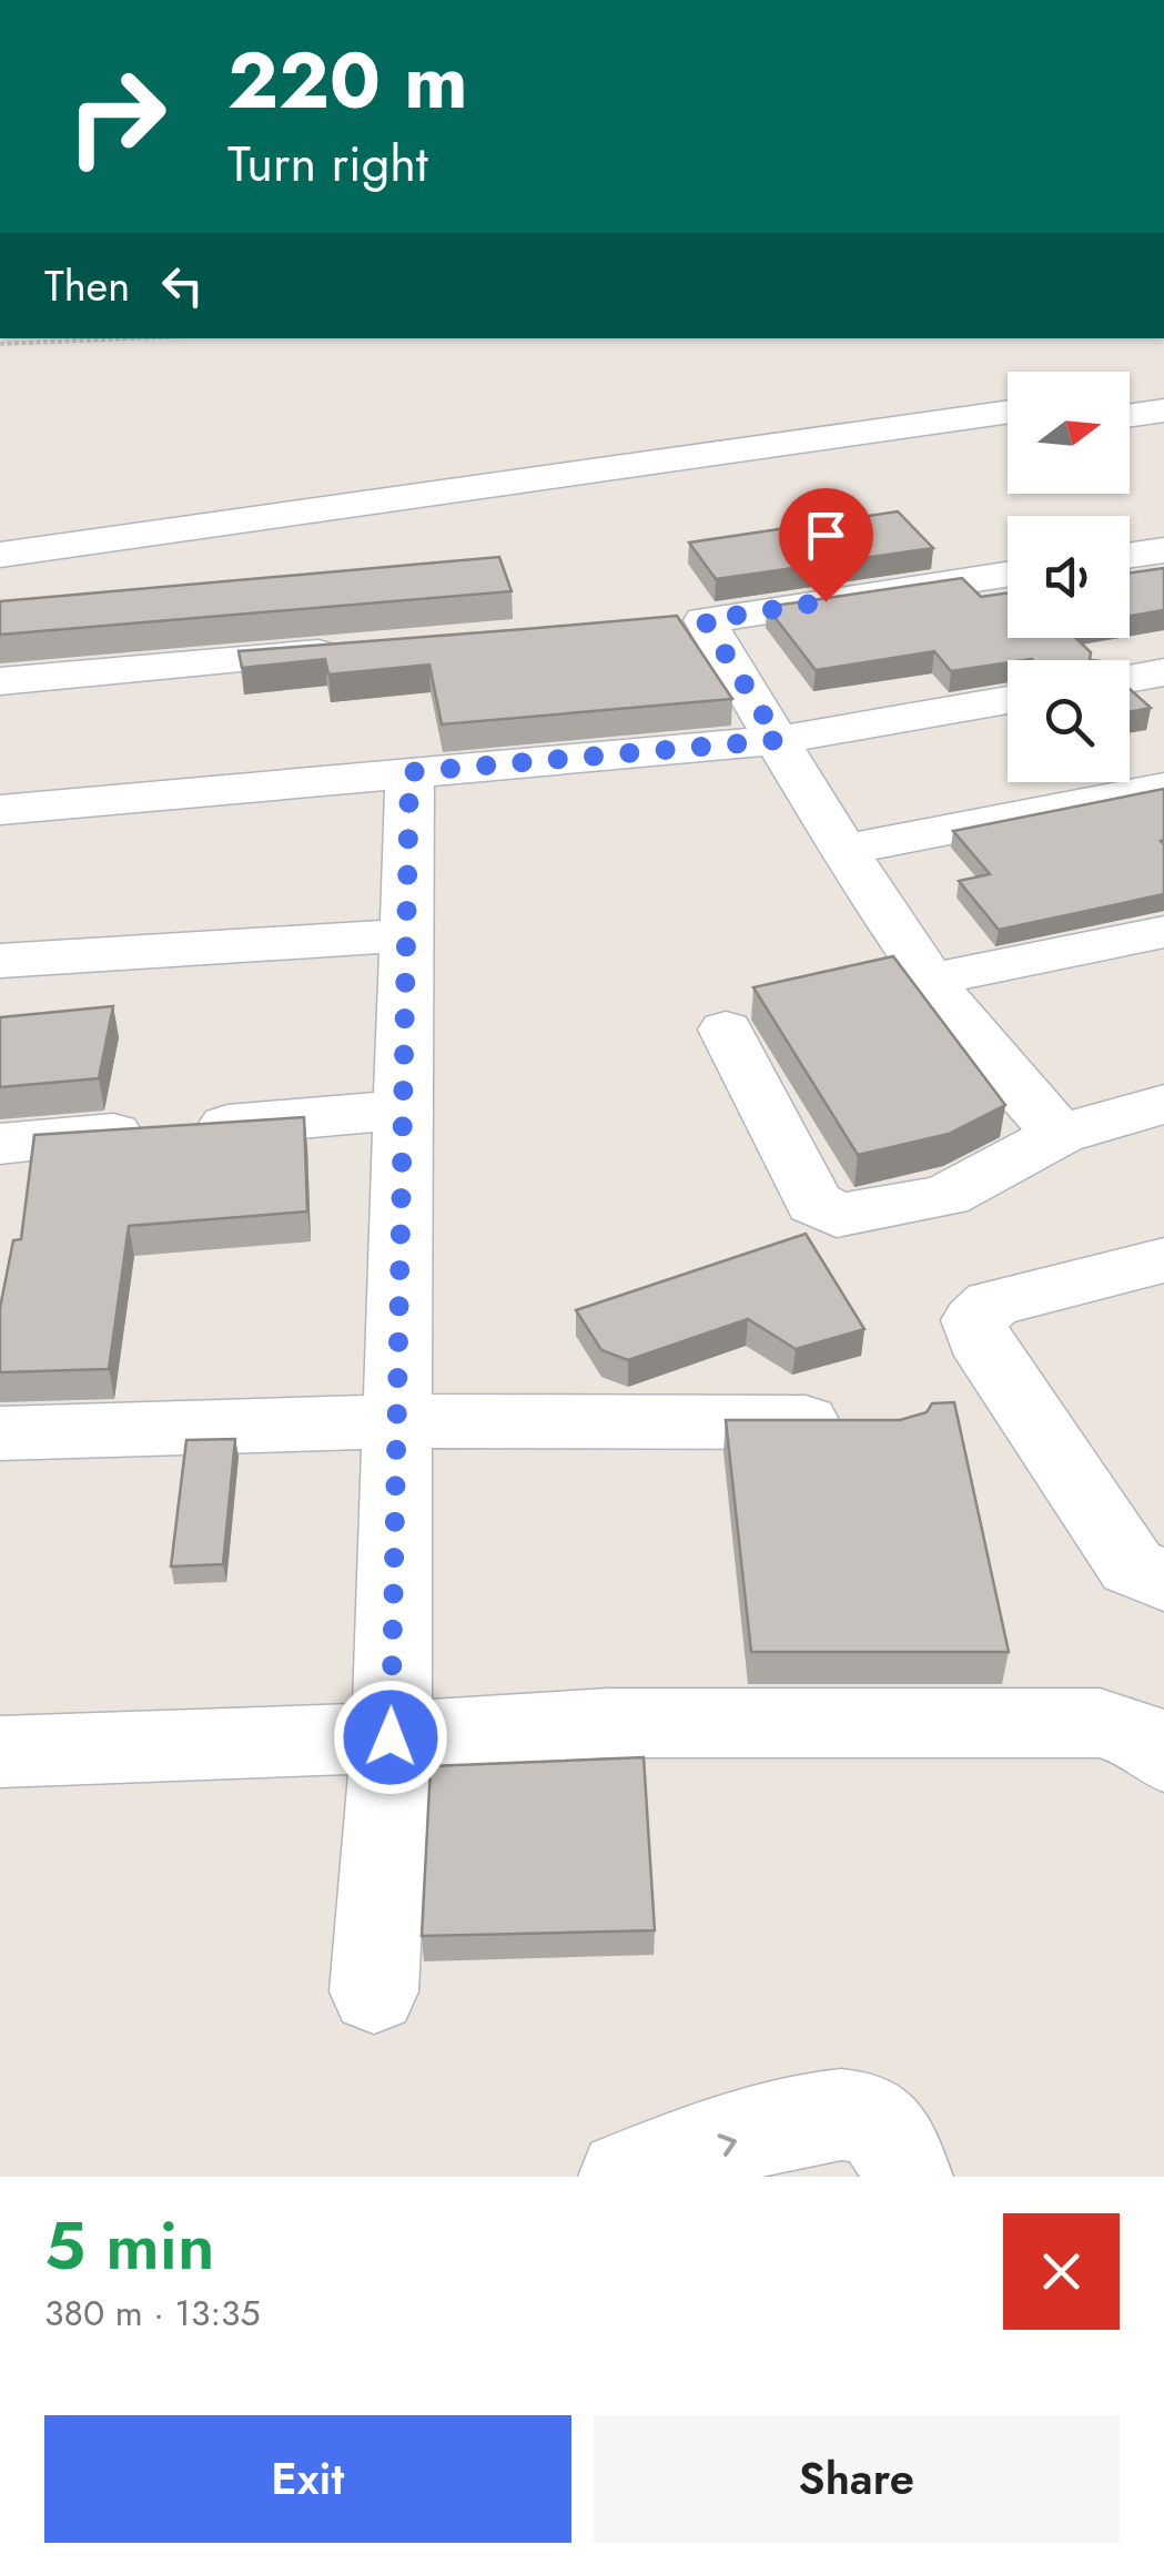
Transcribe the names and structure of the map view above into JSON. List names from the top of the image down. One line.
{"north":"right","page":{"turn":["220 m","Turn right"],"then":"Then","heading":["5 min","380 m · 13:35"],"buttons":["Exit","Share"]}}
